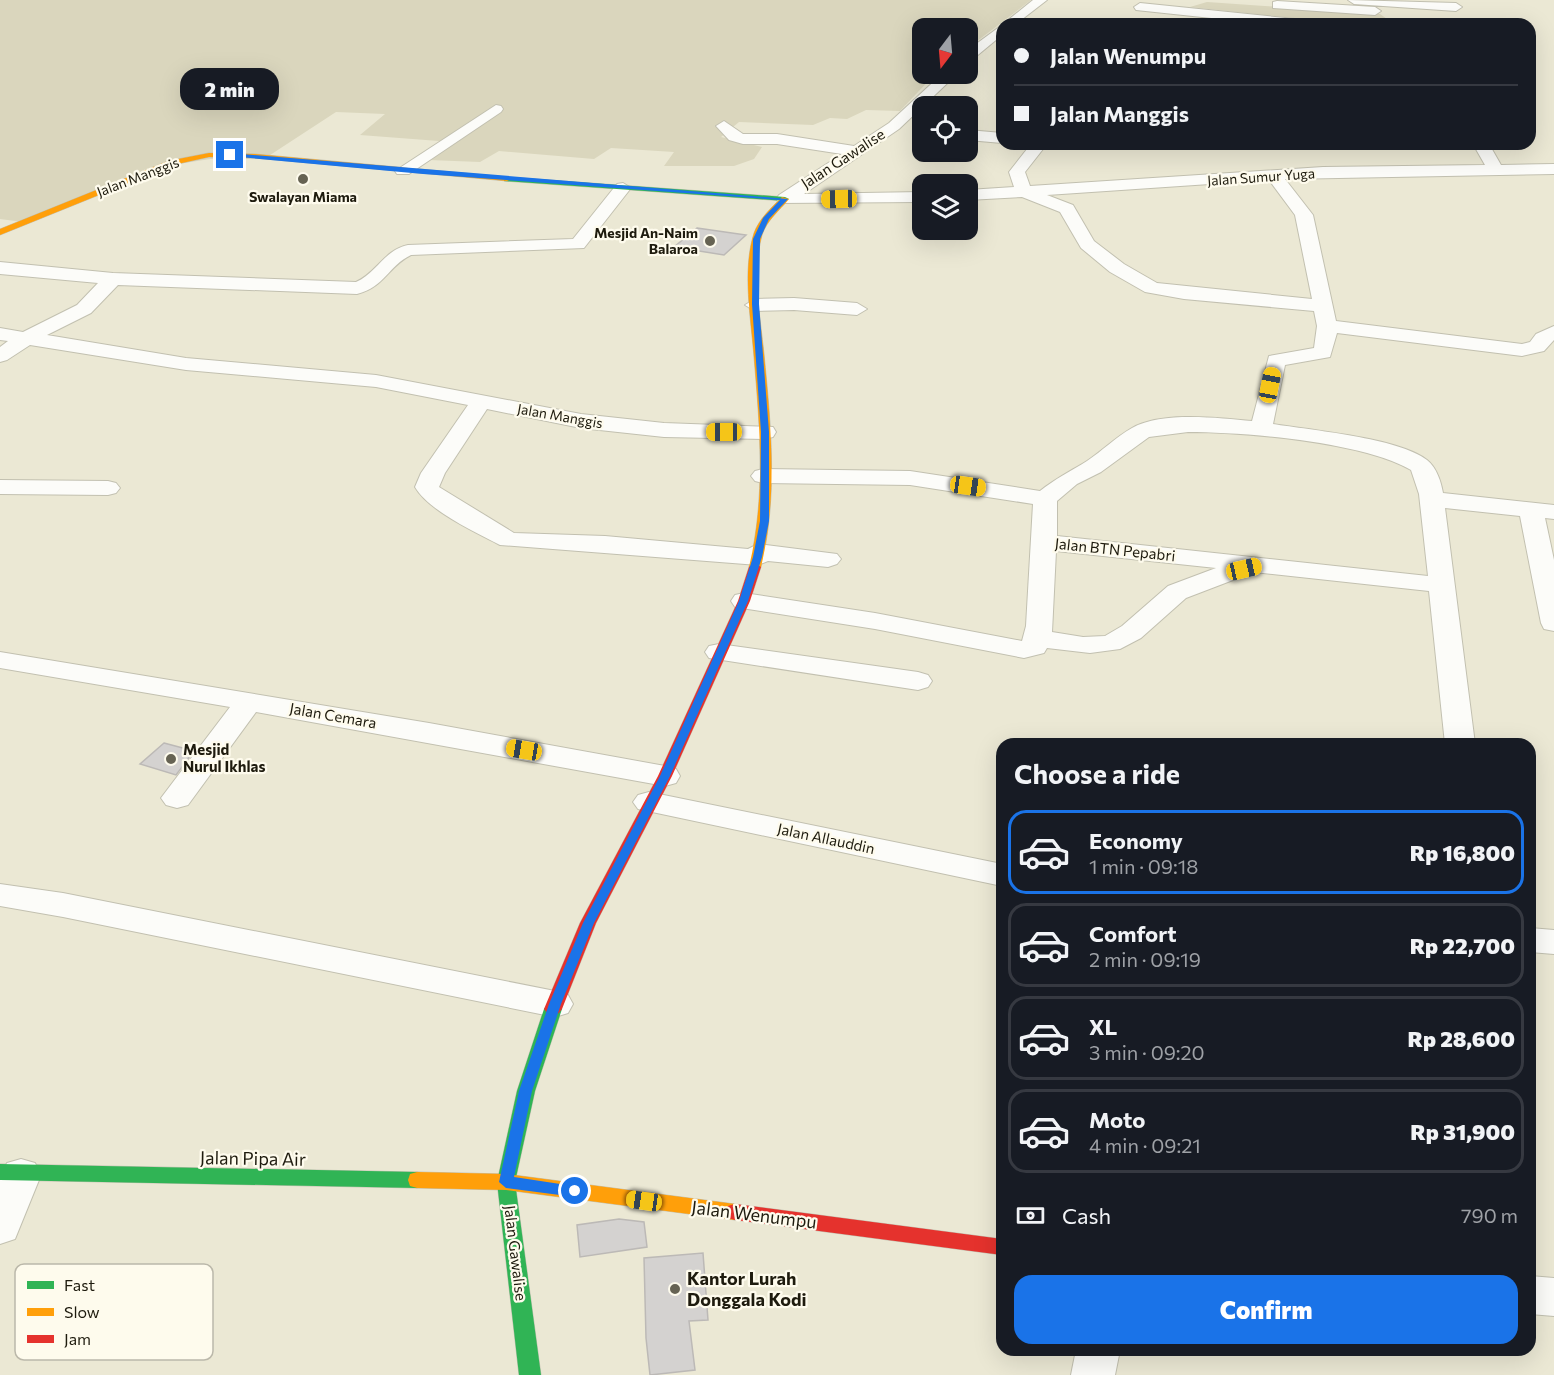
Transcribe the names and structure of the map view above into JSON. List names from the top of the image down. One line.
{"streets":{"street":["Jalan Gawalise","Jalan Manggis","Jalan Sumur Yuga","Jalan BTN Pepabri","Jalan Cemara","Jalan Allauddin","Jalan Pipa Air","Jalan Wenumpu"]},"crossings":[["Jalan Gawalise","Jalan Manggis"],["Jalan Gawalise","Jalan Cemara"],["Jalan Gawalise","Jalan Allauddin"],["Jalan Gawalise","Jalan Pipa Air"],["Jalan Gawalise","Jalan Wenumpu"],["Jalan Cemara","Jalan Allauddin"],["Jalan Pipa Air","Jalan Wenumpu"]],"places":["Swalayan Miama","Mesjid An-Naim Balaroa","Mesjid Nurul Ikhlas","Kantor Lurah Donggala Kodi"],"legend":["Fast","Slow","Jam"],"north":"bottom","page":{"banner":["Jalan Wenumpu","Jalan Manggis"],"bubble":"2 min","heading":"Choose a ride","list":[{"name":"Economy","note":"1 min · 09:18","value":"Rp 16,800"},{"name":"Comfort","note":"2 min · 09:19","value":"Rp 22,700"},{"name":"XL","note":"3 min · 09:20","value":"Rp 28,600"},{"name":"Moto","note":"4 min · 09:21","value":"Rp 31,900"}],"pay":["Cash","790 m"],"buttons":"Confirm"}}
